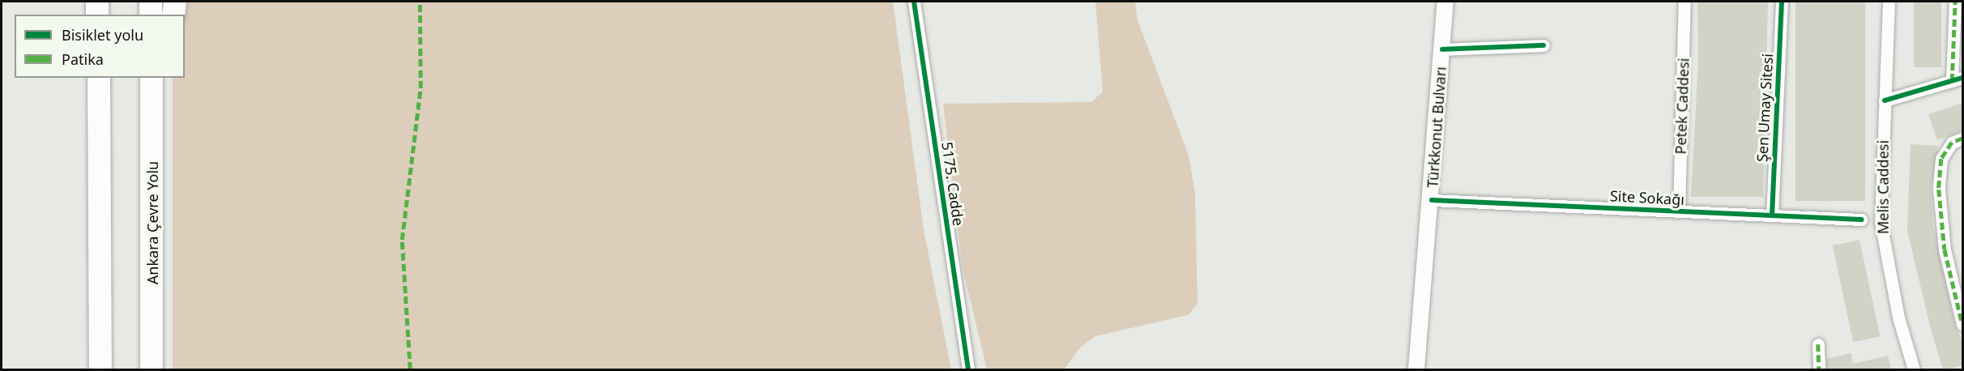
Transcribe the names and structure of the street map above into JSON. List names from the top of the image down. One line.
{"streets":{"highway":["Ankara Çevre Yolu"],"street":["Petek Caddesi","Şen Umay Sitesi","Türkkonut Bulvarı","5175. Cadde","Melis Caddesi","Site Sokağı"]},"crossings":[["Petek Caddesi","Site Sokağı"],["Şen Umay Sitesi","Site Sokağı"],["Türkkonut Bulvarı","Site Sokağı"]],"legend":["Bisiklet yolu","Patika"]}
